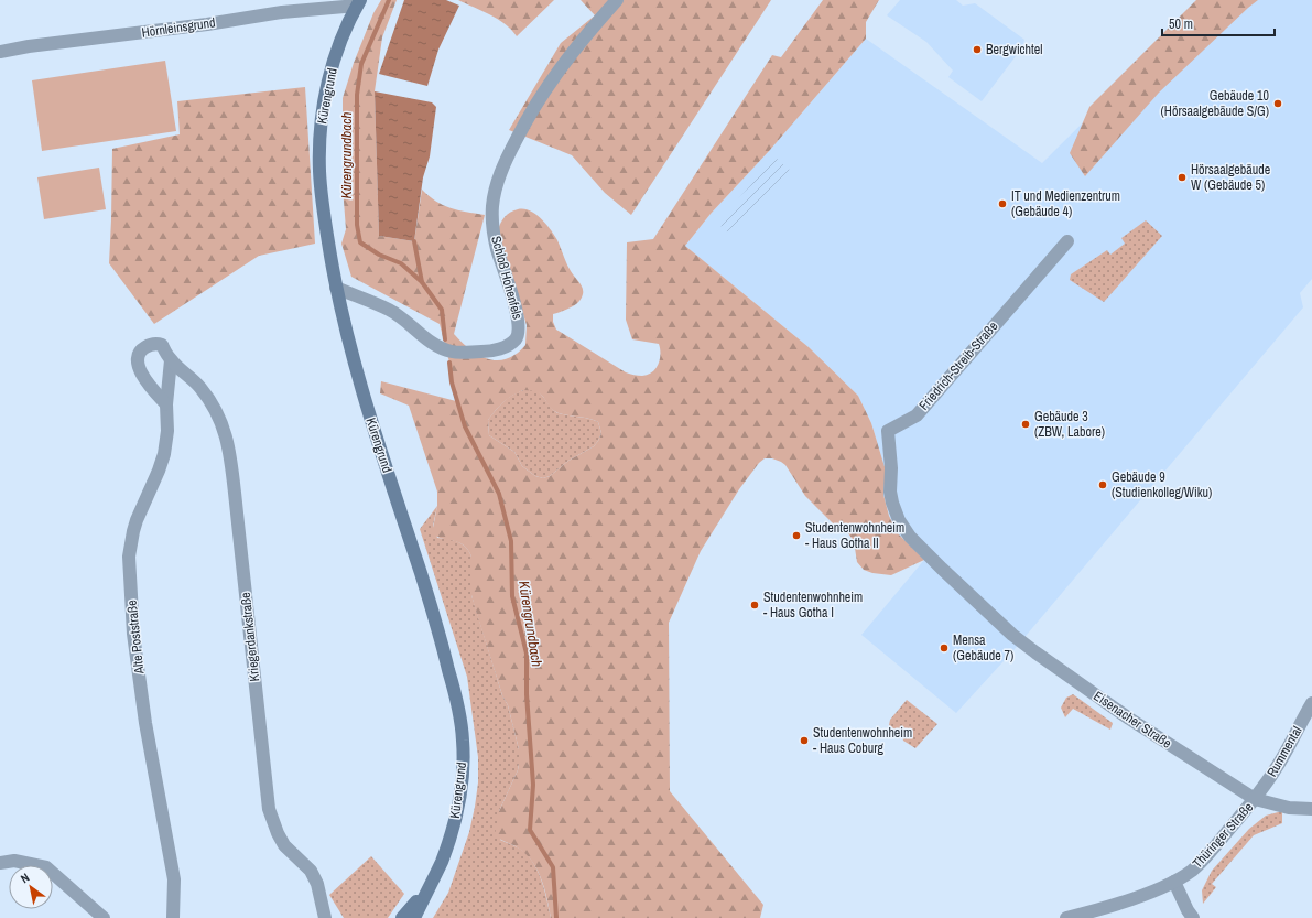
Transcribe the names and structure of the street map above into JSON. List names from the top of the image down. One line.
{"streets":{"main road":["Kürengrund"],"street":["Hörnleinsgrund","Schloß Hohenfels","Friedrich-Streib-Straße","Alte Poststraße","Kriegerdankstraße","Eisenacher Straße","Rummental","Thüringer Straße"]},"crossings":[["Hörnleinsgrund","Kürengrund"],["Kürengrund","Schloß Hohenfels"],["Friedrich-Streib-Straße","Eisenacher Straße"],["Alte Poststraße","Kriegerdankstraße"],["Eisenacher Straße","Rummental"],["Eisenacher Straße","Thüringer Straße"],["Rummental","Thüringer Straße"]],"water":["Kürengrundbach"],"places":["Bergwichtel","Gebäude 10 (Hörsaalgebäude S/G)","Hörsaalgebäude W (Gebäude 5)","IT und Medienzentrum (Gebäude 4)","Gebäude 3 (ZBW, Labore)","Gebäude 9 (Studienkolleg/Wiku)","Studentenwohnheim - Haus Gotha II","Studentenwohnheim - Haus Gotha I","Mensa (Gebäude 7)","Studentenwohnheim - Haus Coburg"],"scale_bar":"50 m","north":"top left"}
